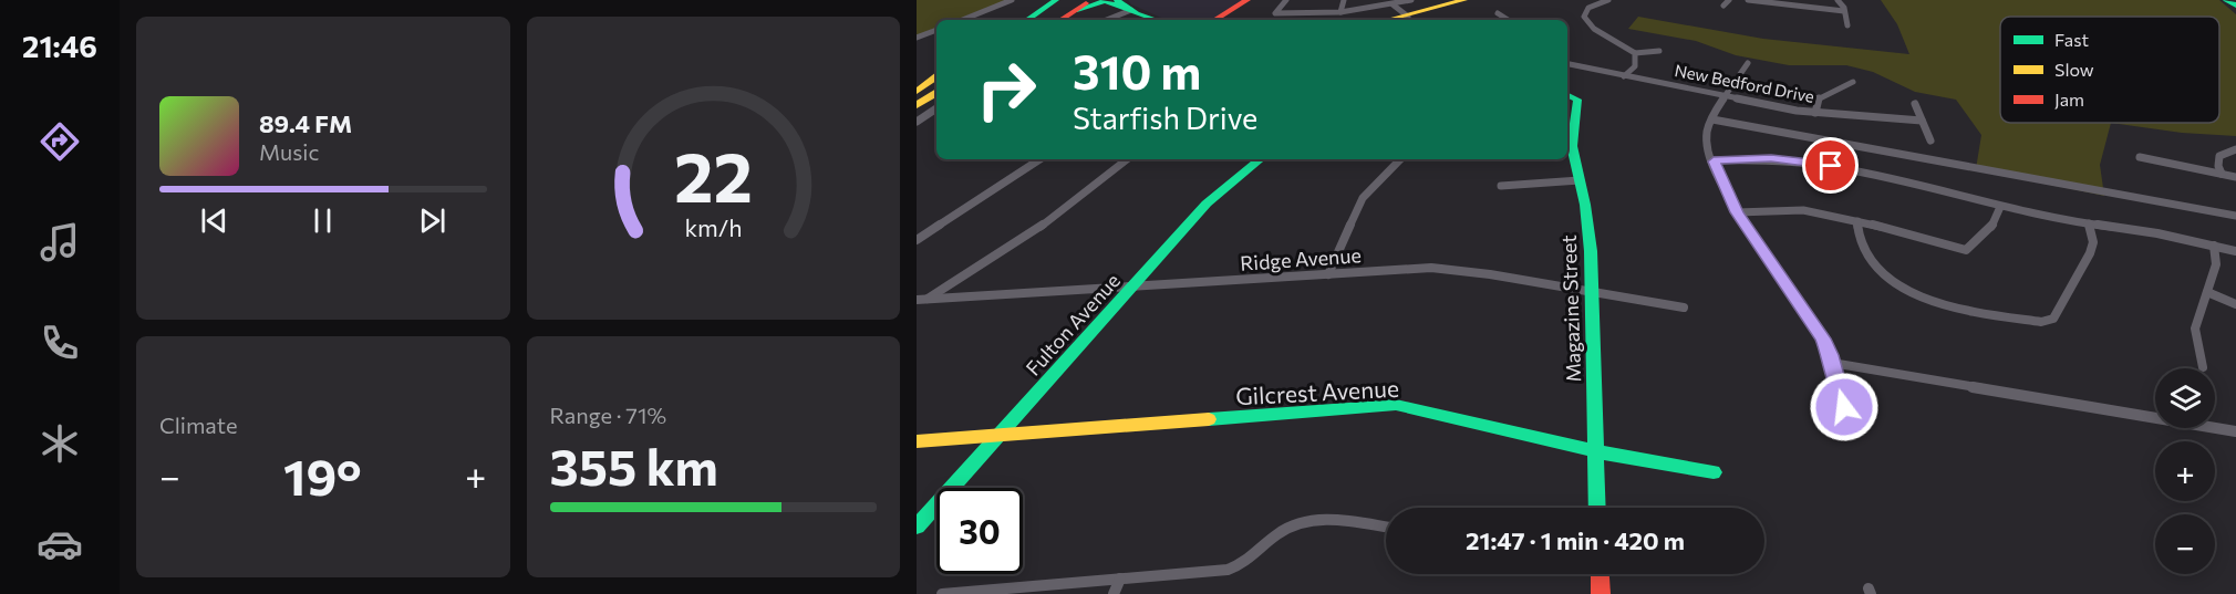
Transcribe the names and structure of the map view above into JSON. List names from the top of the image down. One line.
{"streets":{"main road":["Magazine Street","Fulton Avenue","Gilcrest Avenue"],"street":["New Bedford Drive","Ridge Avenue"]},"crossings":[["Ridge Avenue","Magazine Street"],["Ridge Avenue","Fulton Avenue"],["Magazine Street","Gilcrest Avenue"],["Fulton Avenue","Gilcrest Avenue"]],"legend":["Fast","Slow","Jam"],"page":{"tabs":"21:46","turn":["310 m","Starfish Drive"],"song":["89.4 FM","Music"],"tile":["Climate",["Range · 71%","355 km"]],"map_buttons":["+","−"],"heat":["−","19°","+"],"limit":"30","trip":"21:47 · 1 min · 420 m","gauge":["22","km/h"]}}
